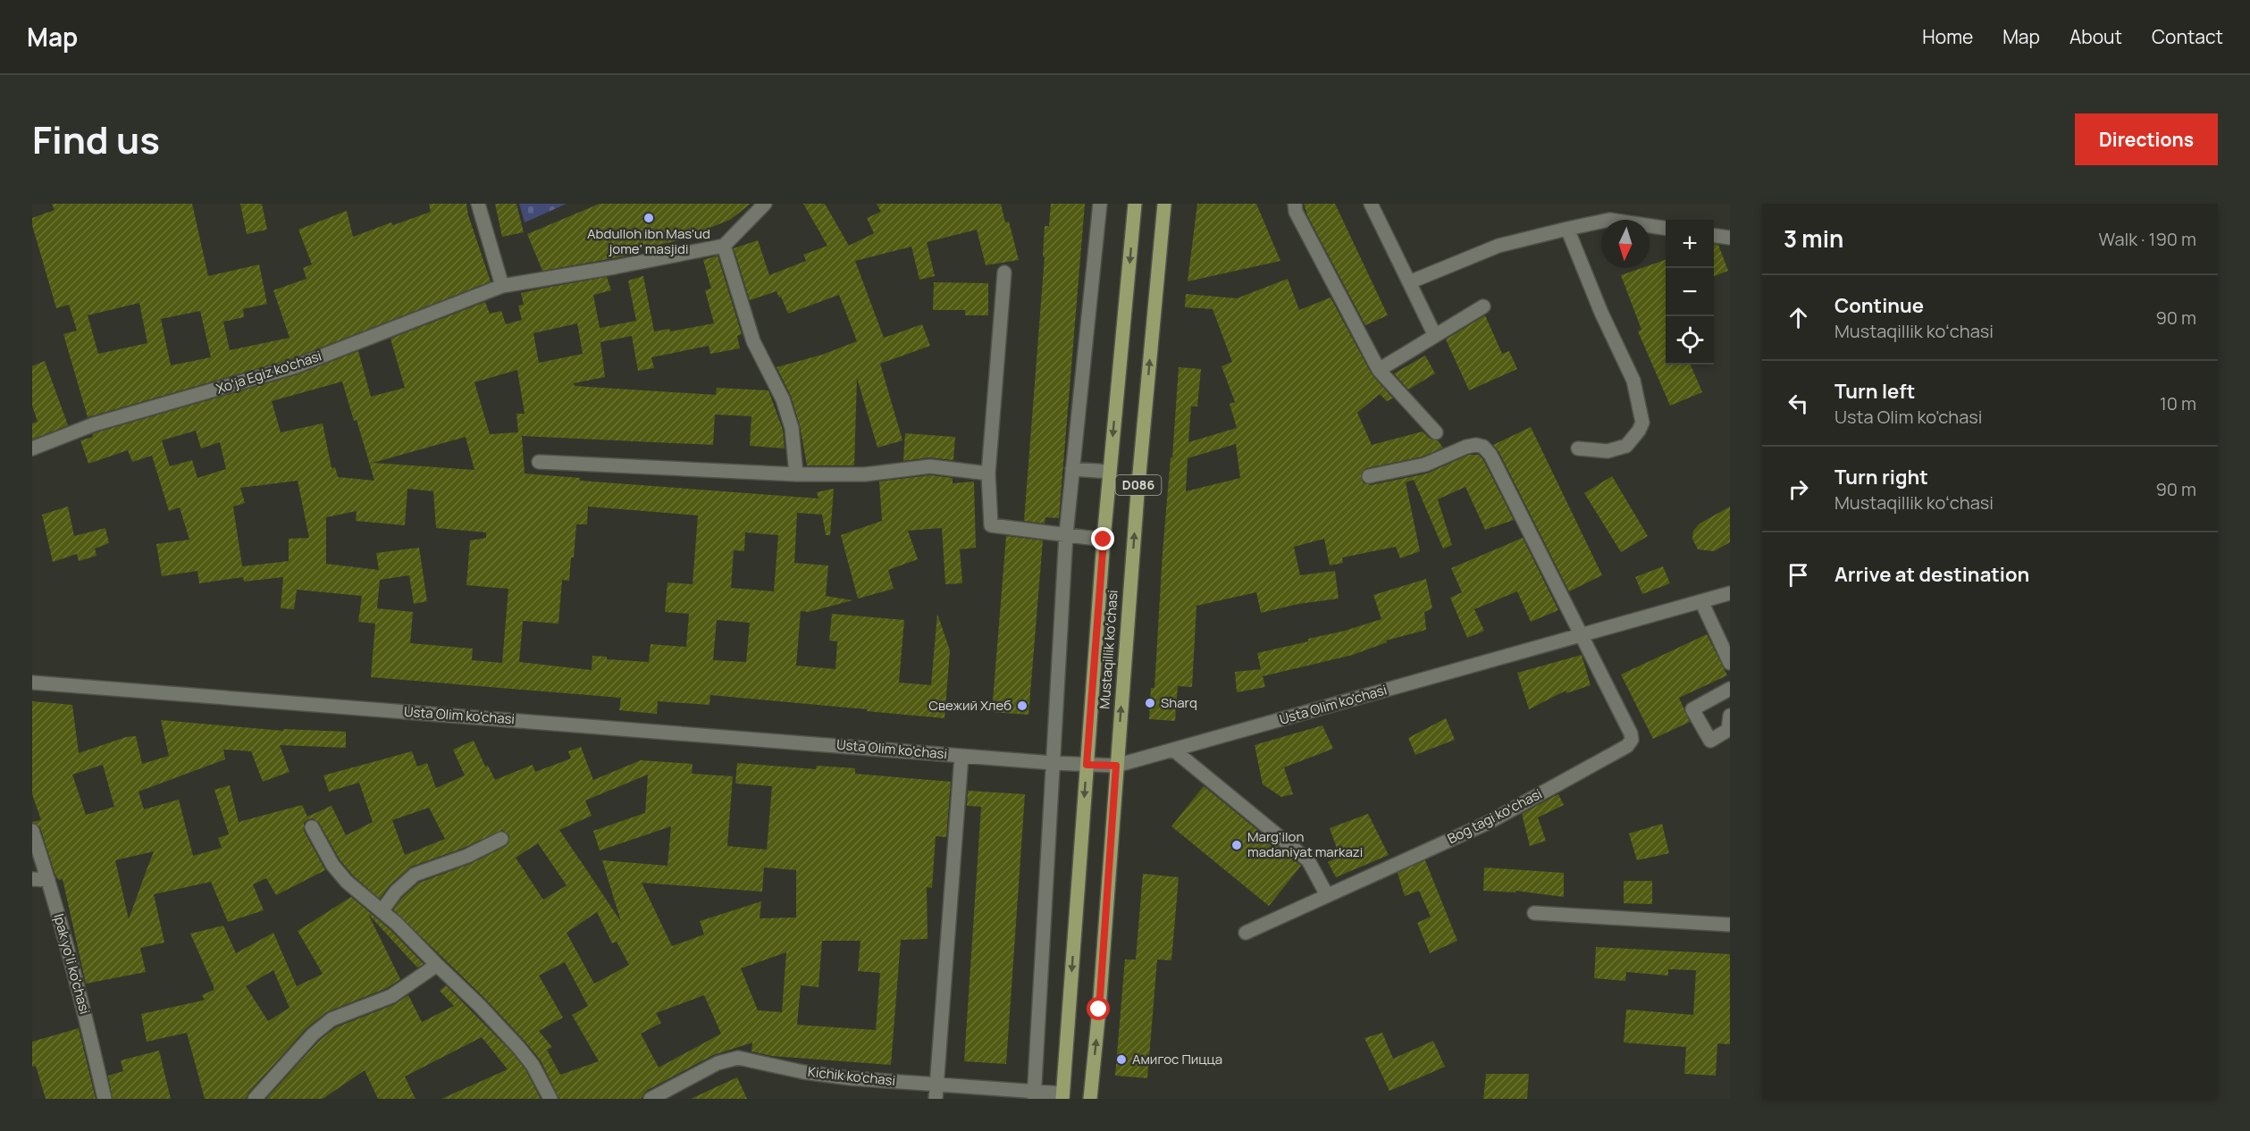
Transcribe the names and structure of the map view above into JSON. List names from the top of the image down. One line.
{"streets":{"main road":["D086","Mustaqillik koʻchasi"],"street":["Xoʻja Egiz ko'chasi","Usta Olim ko'chasi","Bog tagi koʻchasi","Ipak yo'li ko'chasi","Kichik ko'chasi"]},"crossings":[["Mustaqillik koʻchasi","Usta Olim ko'chasi"],["Mustaqillik koʻchasi","Kichik ko'chasi"],["Usta Olim ko'chasi","Bog tagi koʻchasi"]],"places":["Abdulloh ibn Mas'ud jome' masjidi","Sharq","Свежий Хлеб","Marg'ilon madaniyat markazi","Амигос Пицца"],"north":"bottom","page":{"header":"Map","nav":["Home","Map","About","Contact"],"title":"Find us","buttons":"Directions","heading":["3 min","Walk · 190 m"],"map_buttons":["+","−"],"list":[["Continue","Mustaqillik koʻchasi","90 m"],["Turn left","Usta Olim ko'chasi","10 m"],["Turn right","Mustaqillik koʻchasi","90 m"],"Arrive at destination"]}}
